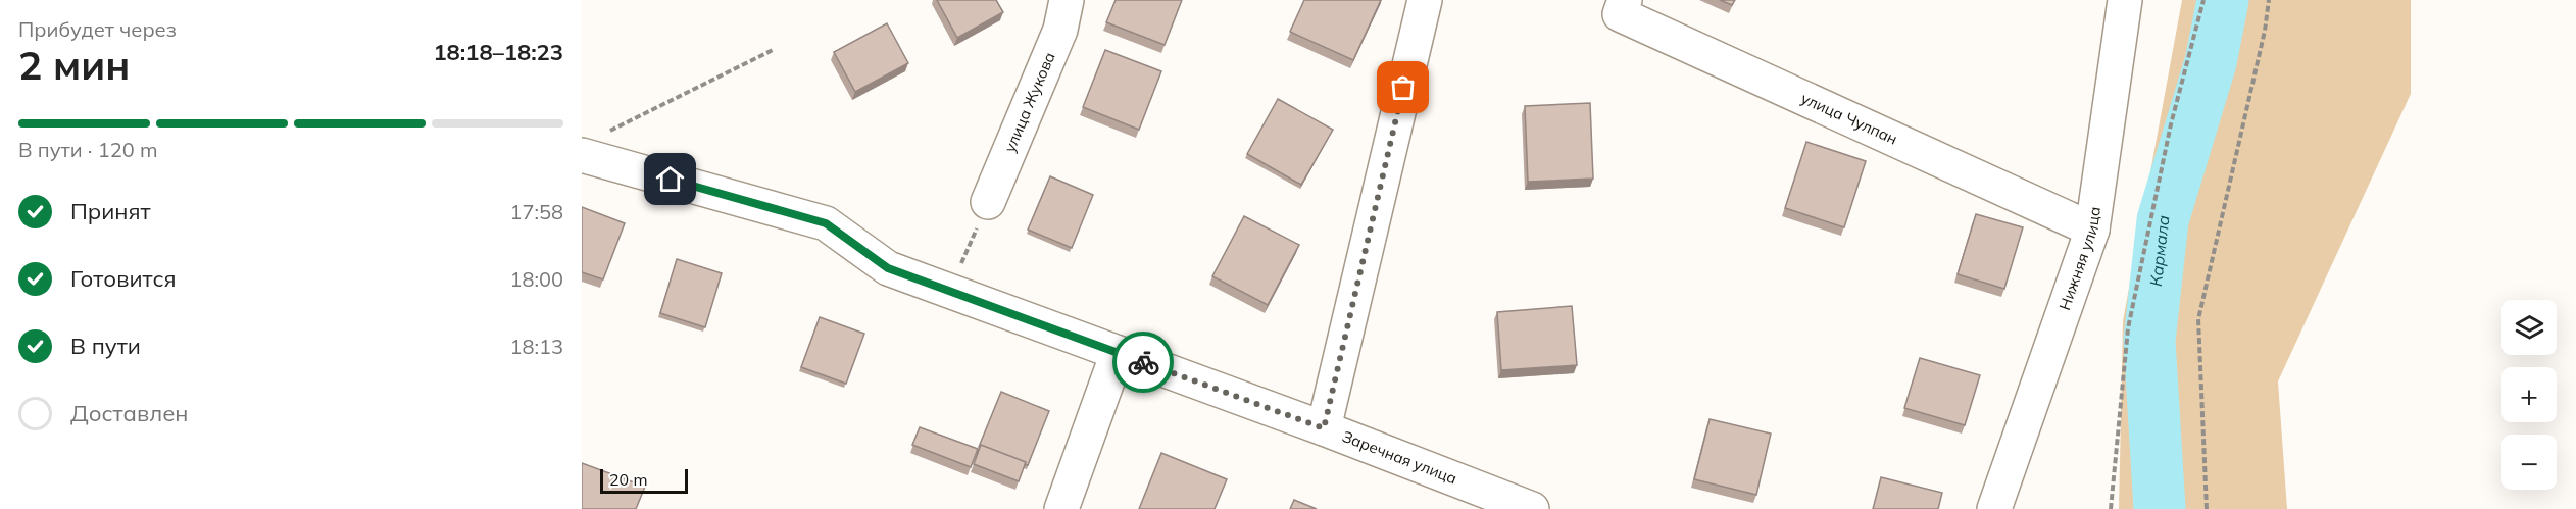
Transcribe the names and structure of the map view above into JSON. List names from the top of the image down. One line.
{"streets":{"street":["улица Жукова","улица Чулпан","Нижняя улица","Заречная улица"]},"crossings":[["улица Чулпан","Нижняя улица"]],"water":["Кармала"],"scale_bar":"20 m","page":{"heading":["2 мин","Прибудет через","18:18–18:23"],"bar":"В пути · 120 m","list":[["Принят","17:58"],["Готовится","18:00"],["В пути","18:13"],"Доставлен"],"map_buttons":["+","−"],"scale":"20 m"}}
